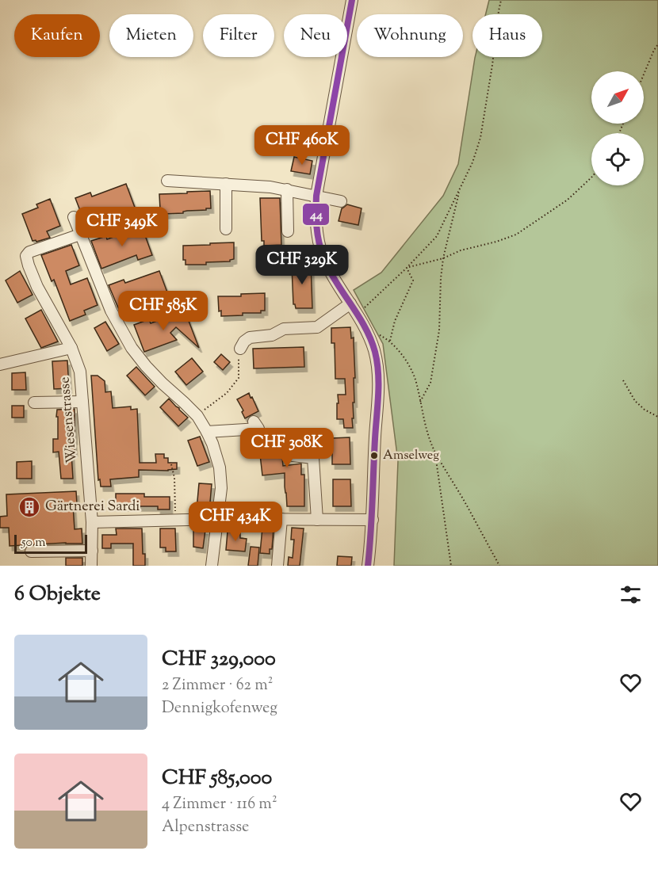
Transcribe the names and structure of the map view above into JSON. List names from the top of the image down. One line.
{"streets":{"street":["Wiesenstrasse"]},"places":{"other":["Amselweg"],"building":["Gärtnerei Sardi"]},"lines":["transit line 44"],"scale_bar":"50 m","north":"top right","page":{"chip":["Kaufen","Mieten","Filter","Neu","Wohnung","Haus"],"price":["CHF 460K","CHF 349K","CHF 329K","CHF 585K","CHF 308K","CHF 434K"],"scale":"50 m","heading":"6 Objekte","list":[{"name":"CHF 329,000","note":"2 Zimmer · 62 m² · Dennigkofenweg"},{"name":"CHF 585,000","note":"4 Zimmer · 116 m² · Alpenstrasse"}]}}
